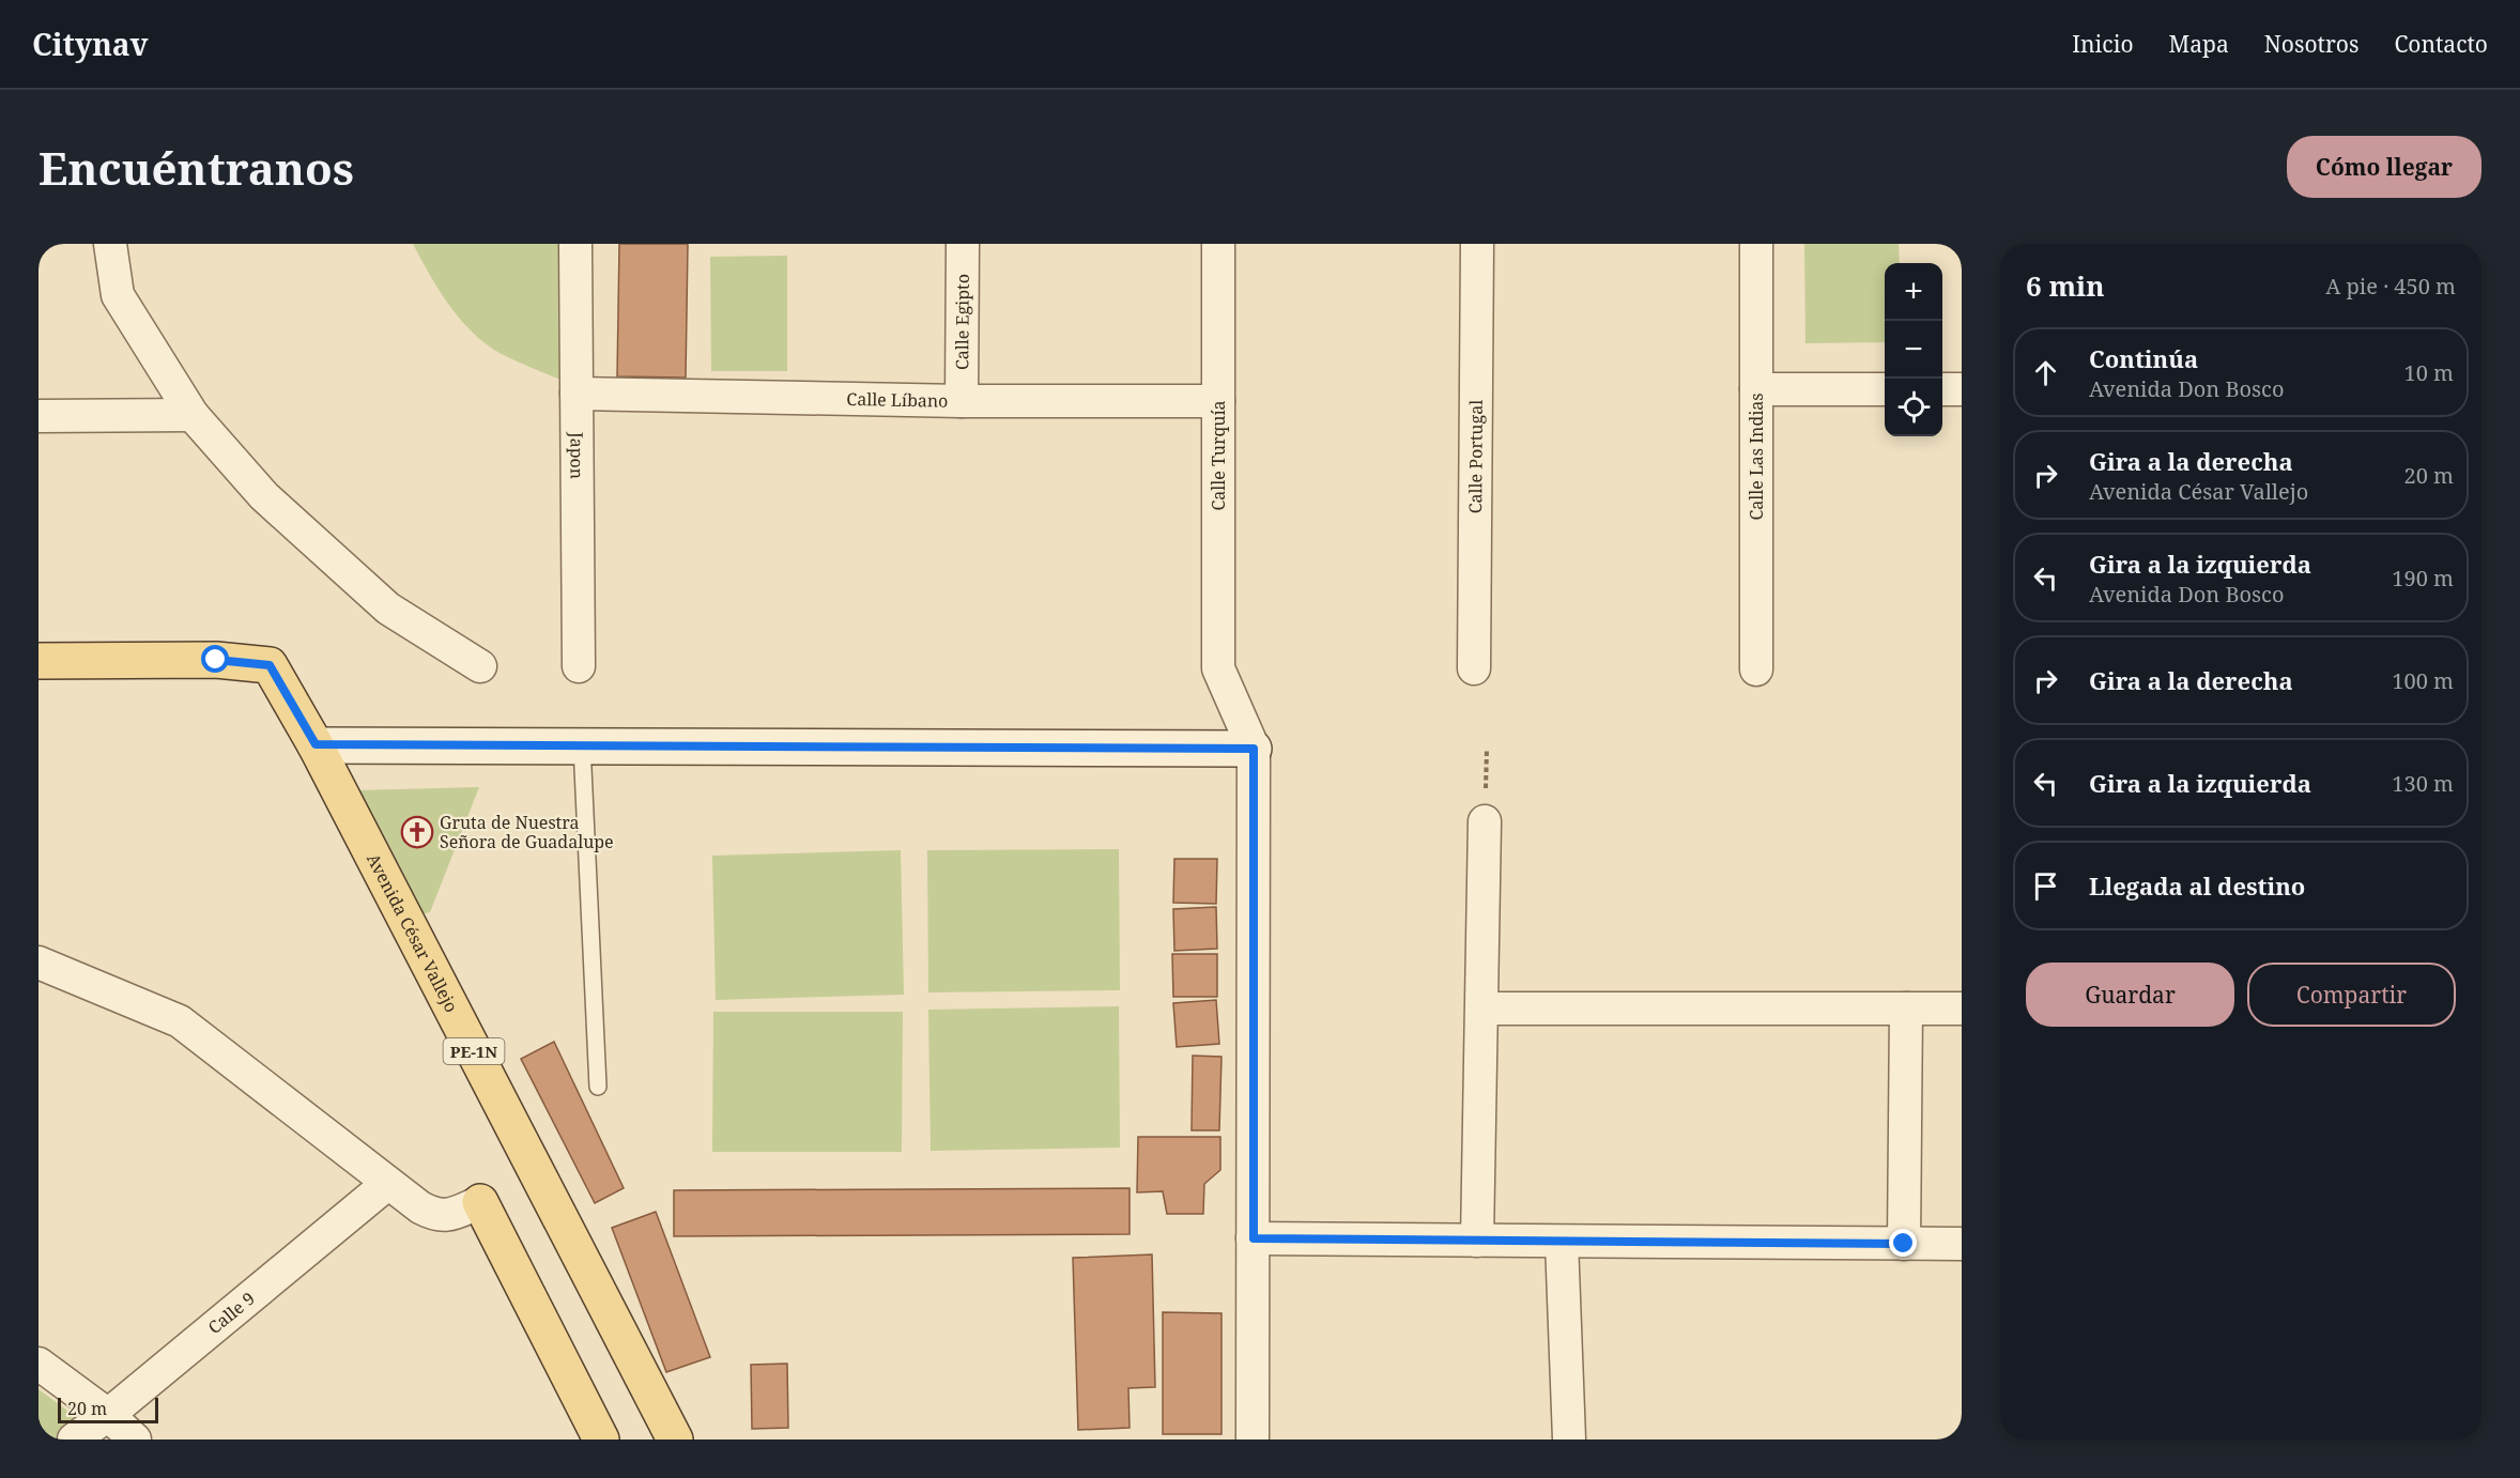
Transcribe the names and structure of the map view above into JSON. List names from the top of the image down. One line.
{"streets":{"main road":["Avenida César Vallejo","PE-1N"],"street":["Calle Egipto","Calle Líbano","Japon","Calle Turquía","Calle Portugal","Calle Las Indias","Calle 9"]},"crossings":[["Calle Egipto","Calle Líbano"],["Calle Líbano","Japon"],["Calle Líbano","Calle Turquía"]],"places":{"church":["Gruta de Nuestra Señora de Guadalupe"]},"scale_bar":"20 m","page":{"header":"Citynav","nav":["Inicio","Mapa","Nosotros","Contacto"],"buttons":["Cómo llegar",["Guardar","Compartir"]],"title":"Encuéntranos","heading":["6 min","A pie · 450 m"],"map_buttons":["+","−"],"list":[["Continúa","Avenida Don Bosco","10 m"],["Gira a la derecha","Avenida César Vallejo","20 m"],["Gira a la izquierda","Avenida Don Bosco","190 m"],["Gira a la derecha","100 m"],["Gira a la izquierda","130 m"],"Llegada al destino"],"scale":"20 m"}}
